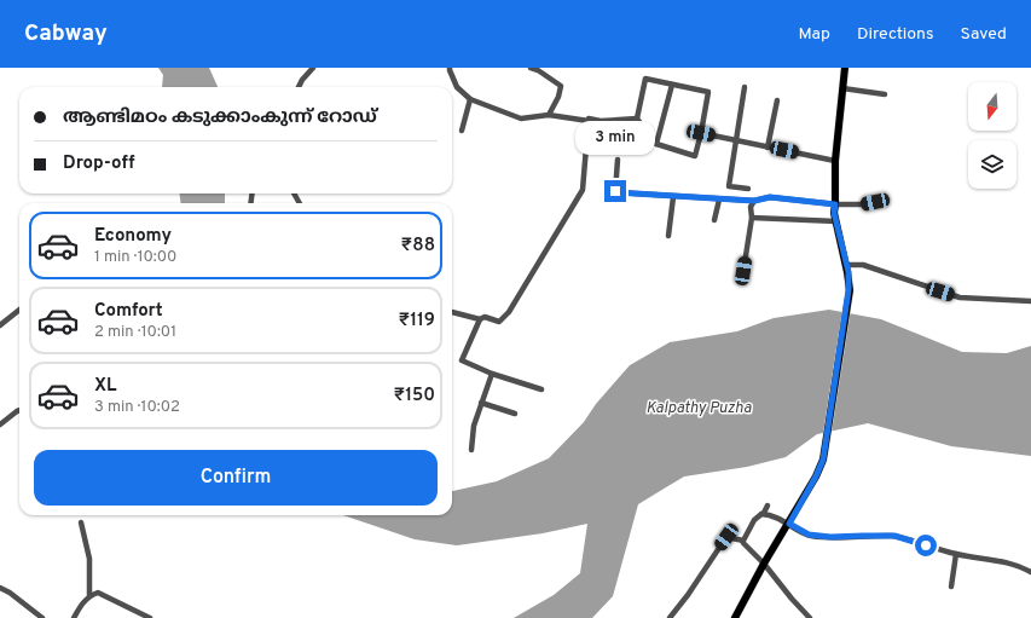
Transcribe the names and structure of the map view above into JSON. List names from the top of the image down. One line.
{"water":["Kalpathy Puzha"],"north":"bottom","page":{"header":"Cabway","nav":["Map","Directions","Saved"],"banner":["ആണ്ടിമഠം കടുക്കാംകുന്ന് റോഡ്","Drop-off"],"bubble":"3 min","list":[{"name":"Economy","note":"1 min · 10:00","value":"₹88"},{"name":"Comfort","note":"2 min · 10:01","value":"₹119"},{"name":"XL","note":"3 min · 10:02","value":"₹150"}],"buttons":"Confirm"}}
